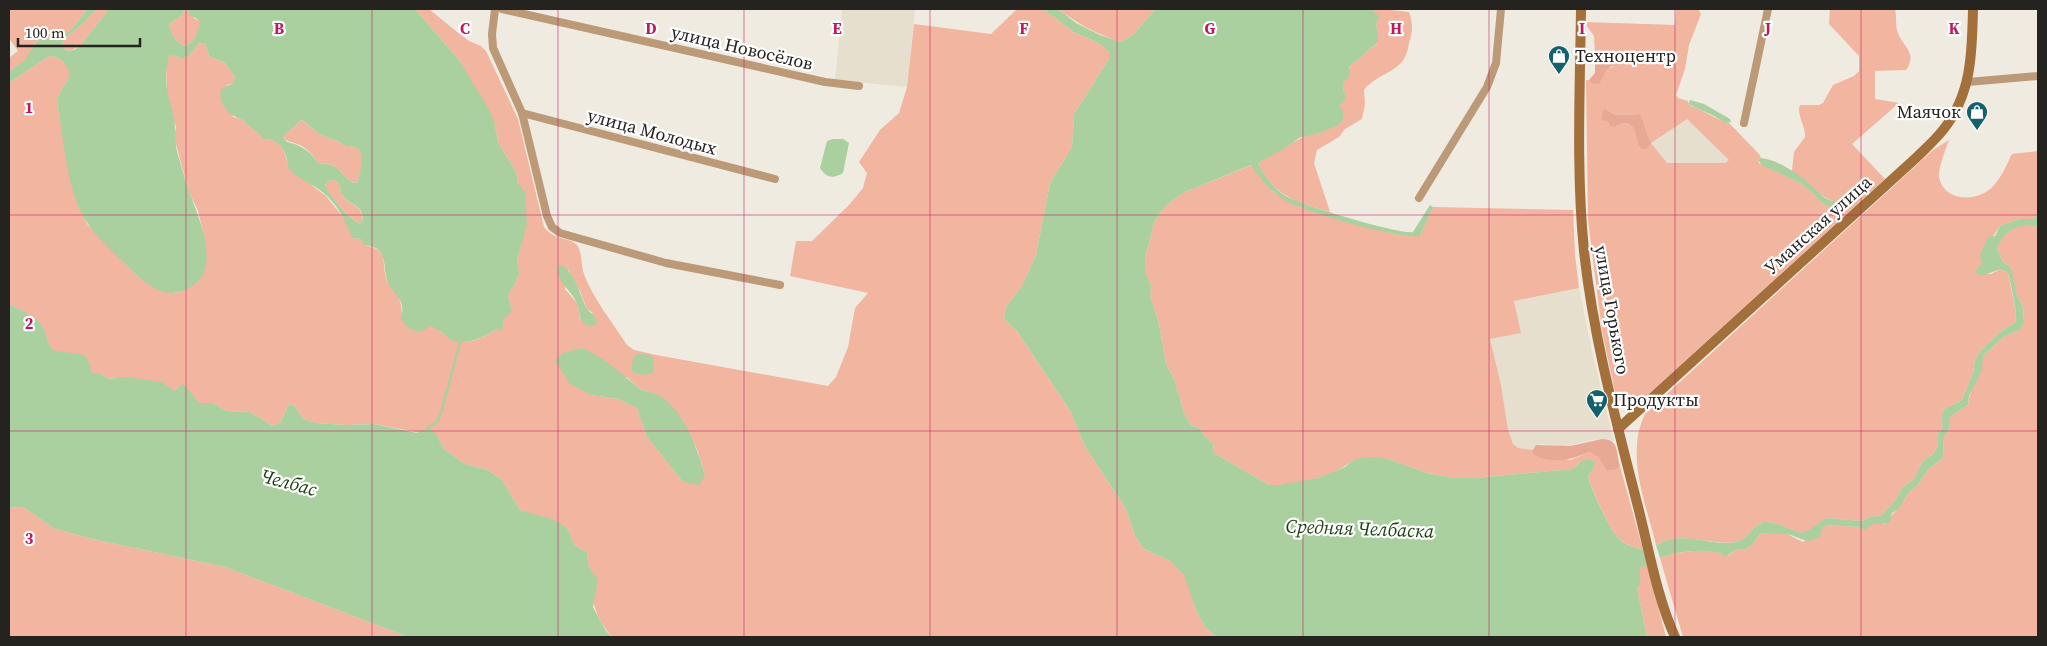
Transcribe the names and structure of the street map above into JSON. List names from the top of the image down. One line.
{"streets":{"main road":["Уманская улица","улица Горького"],"street":["улица Новосёлов","улица Молодых"]},"crossings":[["Уманская улица","улица Горького"]],"water":["Челбас","Средняя Челбаска"],"places":{"shop":["Техноцентр","Маячок"],"supermarket":["Продукты"]},"scale_bar":"100 m","grid":{"columns":["B","C","D","E","F","G","H","I","J","K"],"rows":["1","2","3"]}}
